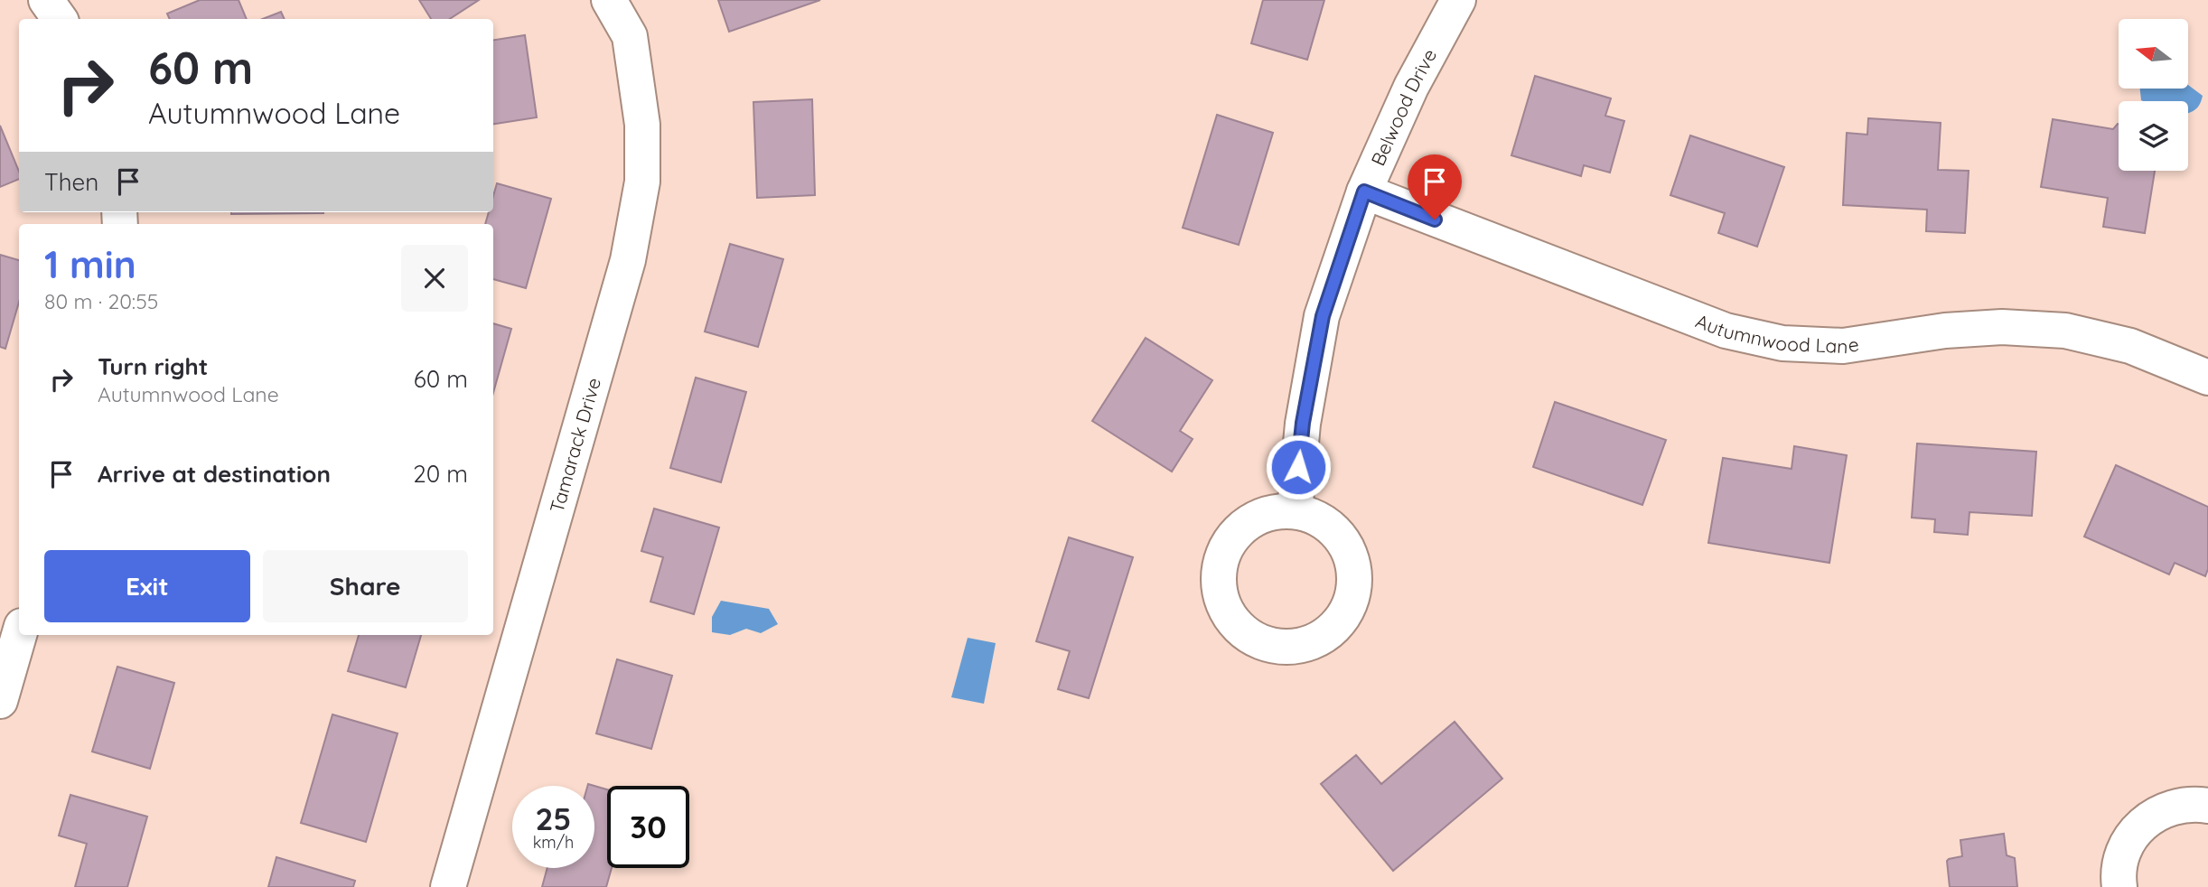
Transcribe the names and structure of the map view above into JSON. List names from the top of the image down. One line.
{"streets":{"street":["Belwood Drive","Autumnwood Lane","Tamarack Drive"]},"crossings":[["Belwood Drive","Autumnwood Lane"]],"north":"left","page":{"turn":["60 m","Autumnwood Lane"],"then":"Then","heading":["1 min","80 m · 20:55"],"list":[{"name":"Turn right","note":"Autumnwood Lane","value":"60 m"},{"name":"Arrive at destination","value":"20 m"}],"buttons":["Exit","Share"],"speed":"25 km/h","limit":"30"}}
